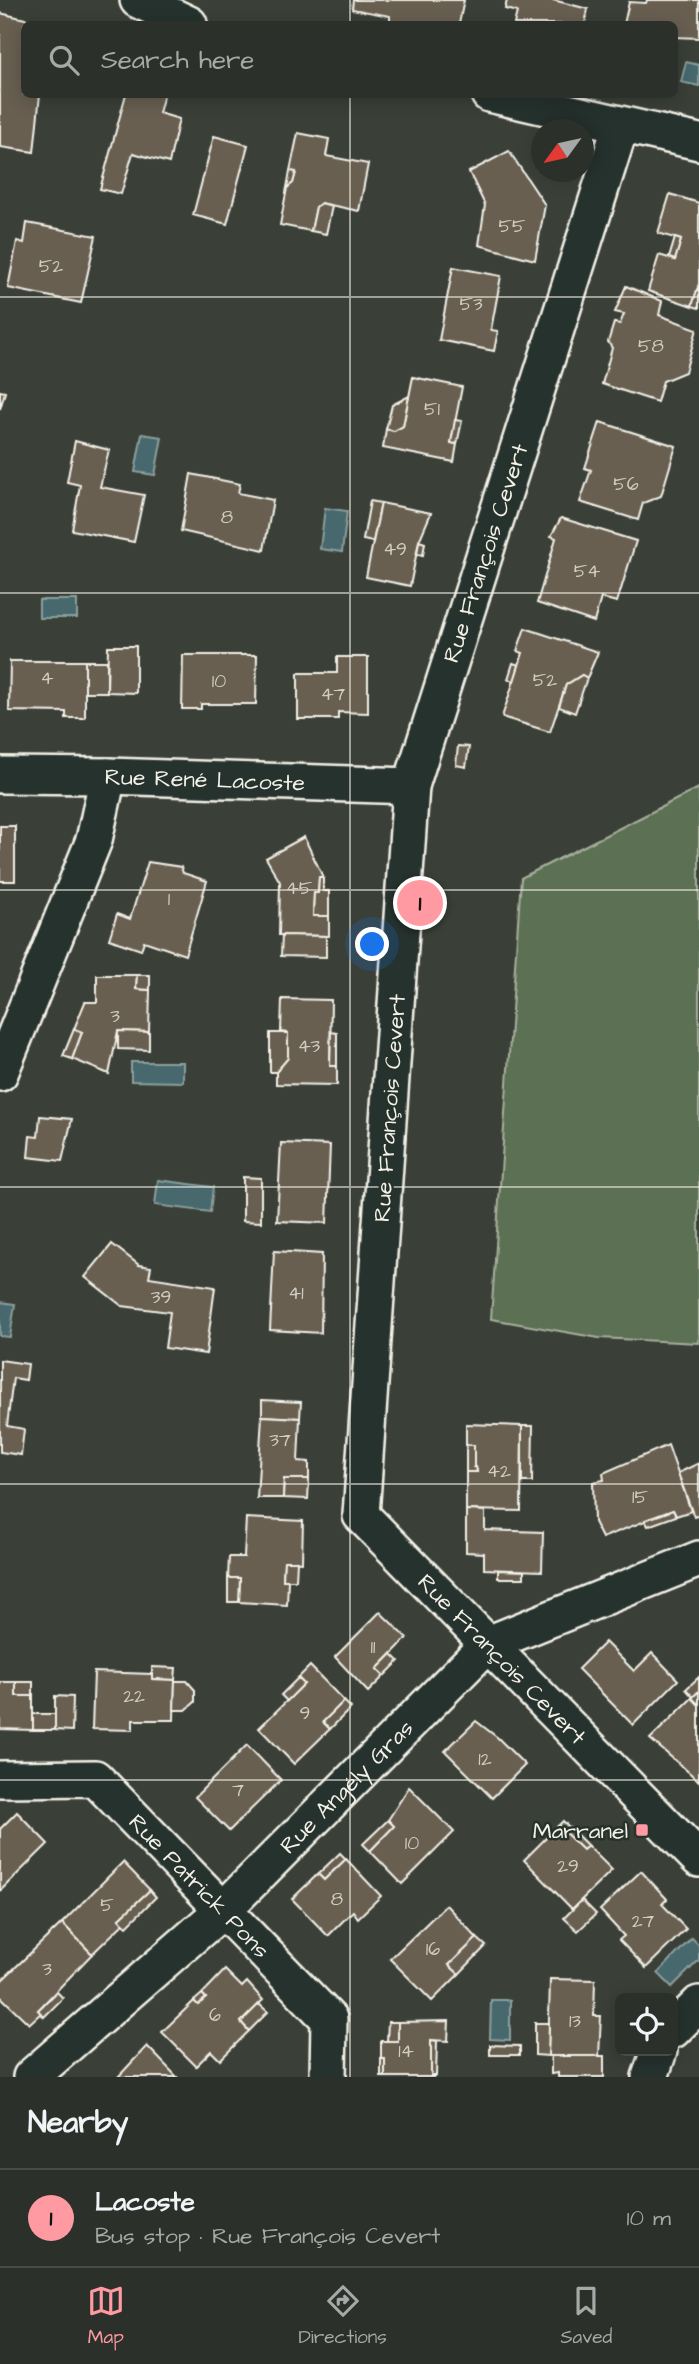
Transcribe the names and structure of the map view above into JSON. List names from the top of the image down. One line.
{"streets":{"street":["Rue François Cevert","Rue René Lacoste","Rue Angély Gras","Rue Patrick Pons"]},"crossings":[["Rue François Cevert","Rue René Lacoste"],["Rue François Cevert","Rue Angély Gras"],["Rue Angély Gras","Rue Patrick Pons"]],"places":{"transit":["Marranel"]},"house_numbers":["55","52","53","58","51","56","8","49","54","4","52","10","47","45","1","3","43","41","39","37","42","15","11","22","9","12","7","10","29","8","5","27","16","3","6","13","14"],"north":"bottom left","page":{"search":"Search here","pins":"1","heading":"Nearby","list":[{"mark":"1","name":"Lacoste","note":"Bus stop · Rue François Cevert","value":"10 m"}],"nav":["Map","Directions","Saved"]}}
